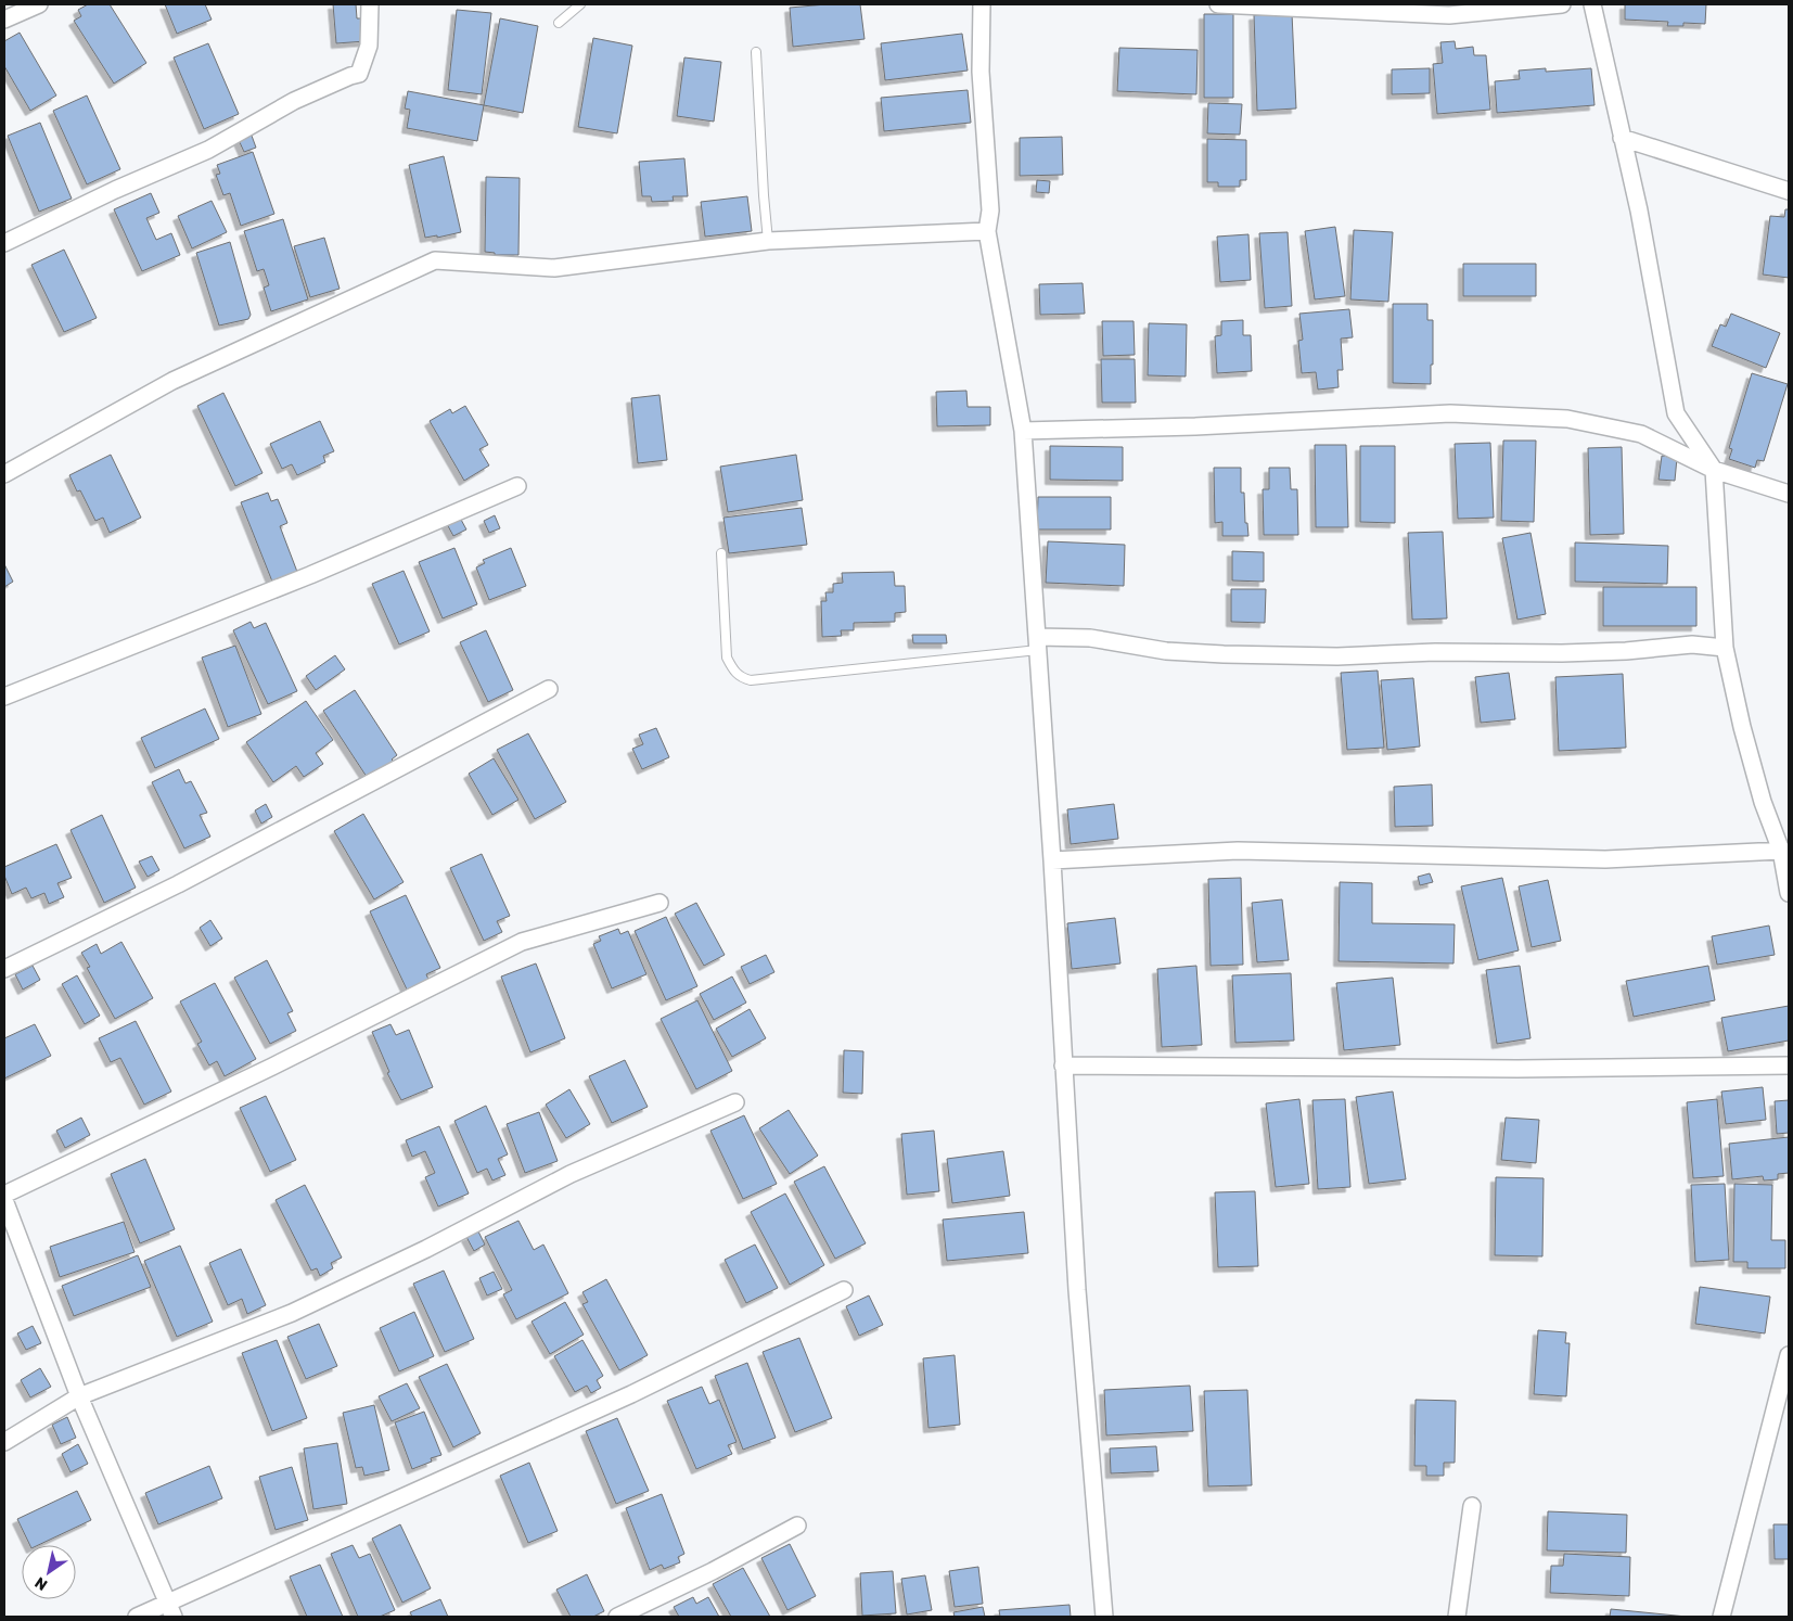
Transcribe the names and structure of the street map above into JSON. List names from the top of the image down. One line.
{"north":"bottom left"}
